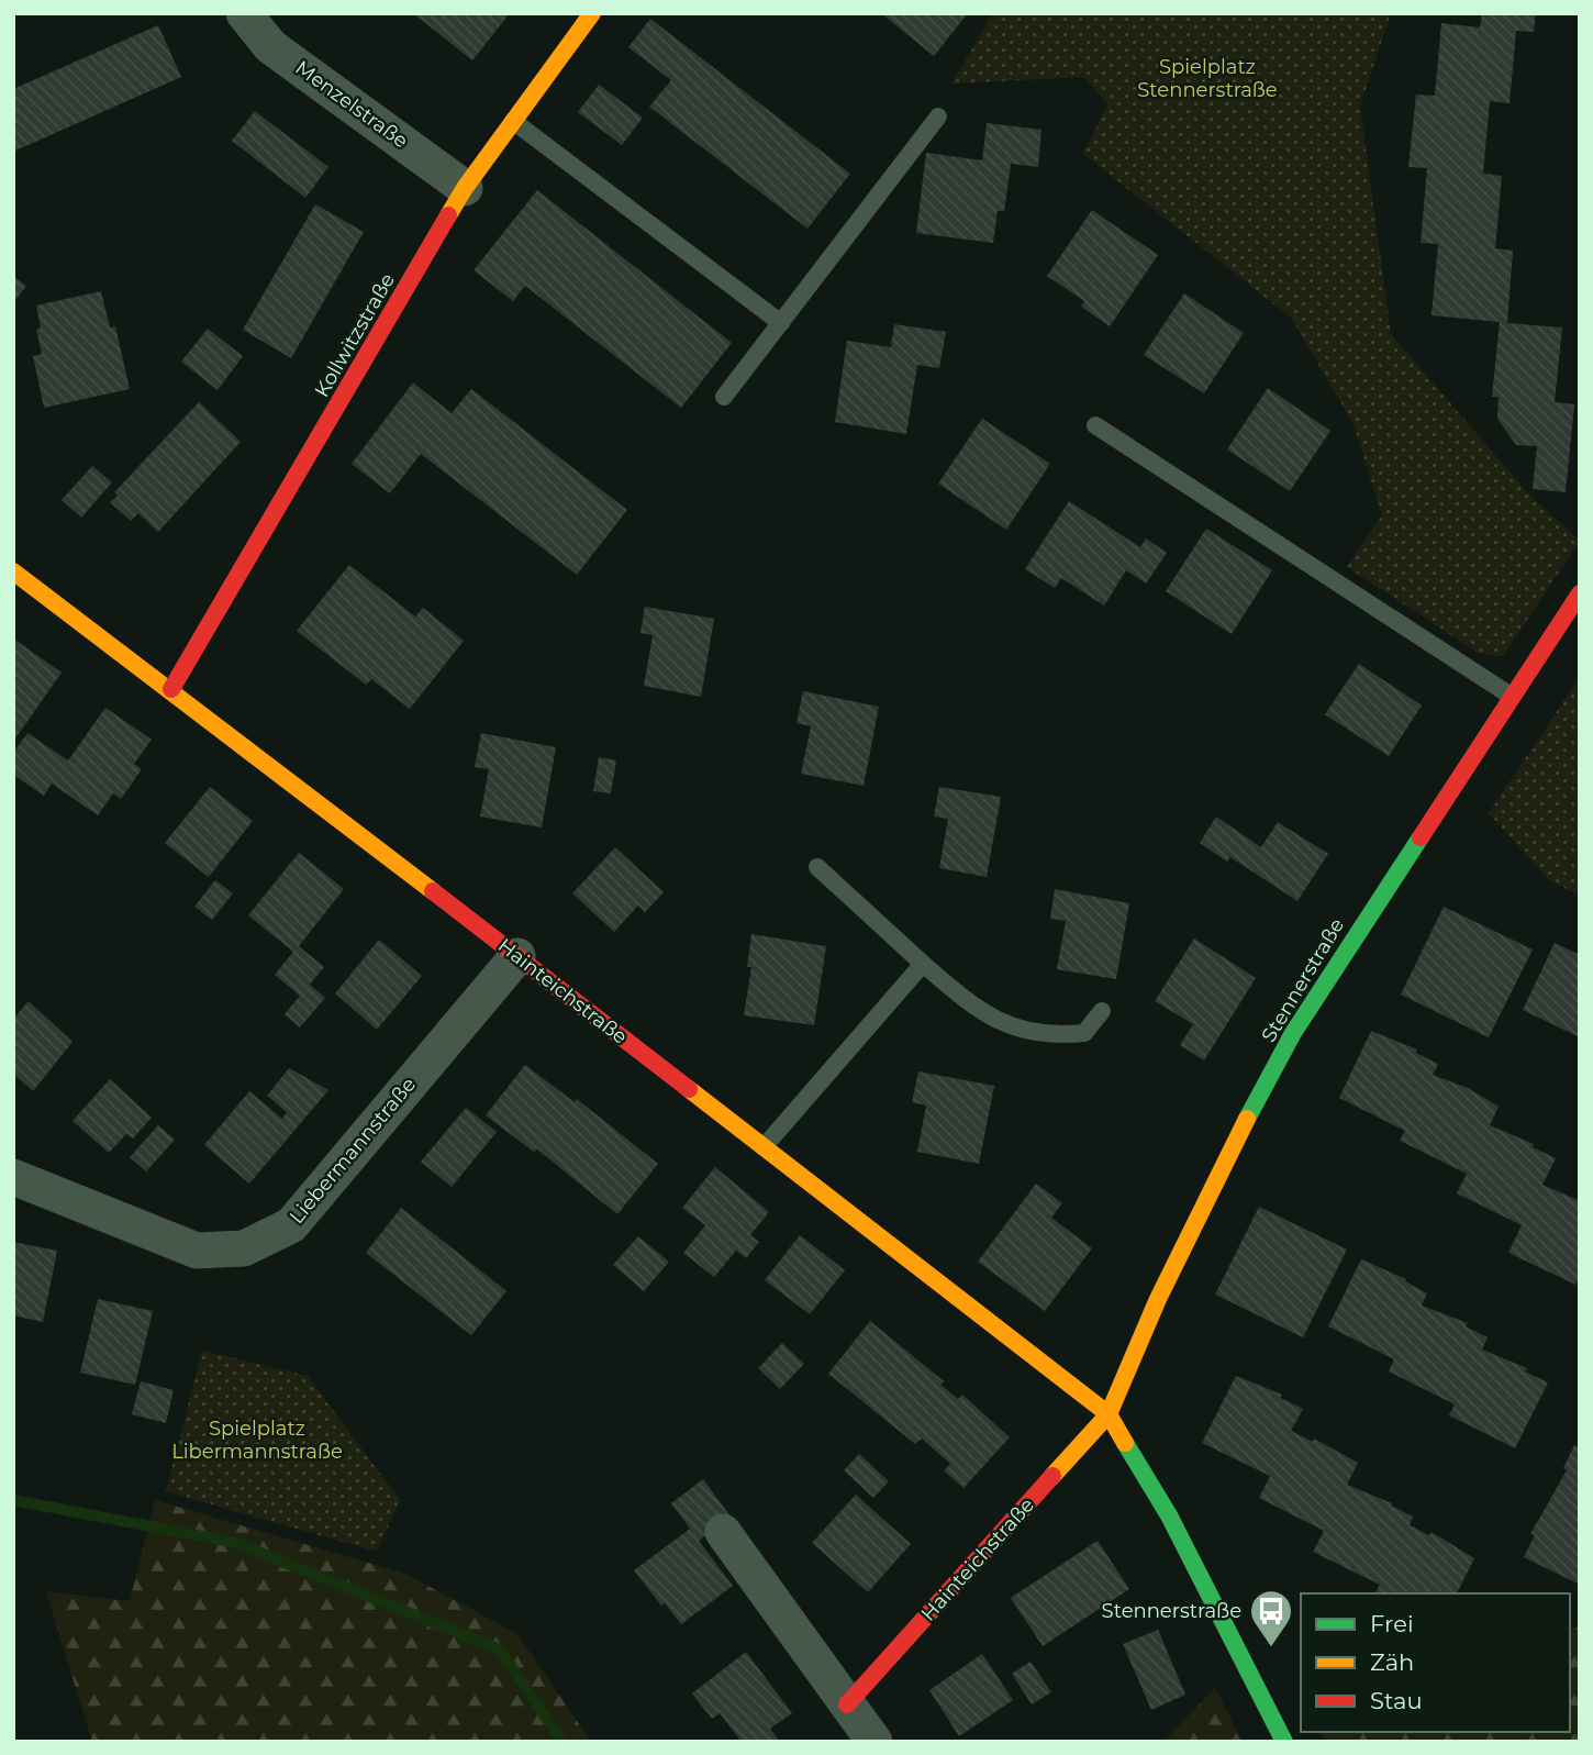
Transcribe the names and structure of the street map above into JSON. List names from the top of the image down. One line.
{"streets":{"street":["Menzelstraße","Kollwitzstraße","Stennerstraße","Hainteichstraße","Liebermannstraße"]},"crossings":[["Menzelstraße","Kollwitzstraße"],["Kollwitzstraße","Hainteichstraße"],["Stennerstraße","Hainteichstraße"],["Hainteichstraße","Liebermannstraße"]],"parks":["Spielplatz Stennerstraße","Spielplatz Libermannstraße"],"places":{"bus stop":["Stennerstraße"]},"legend":["Frei","Zäh","Stau"]}
